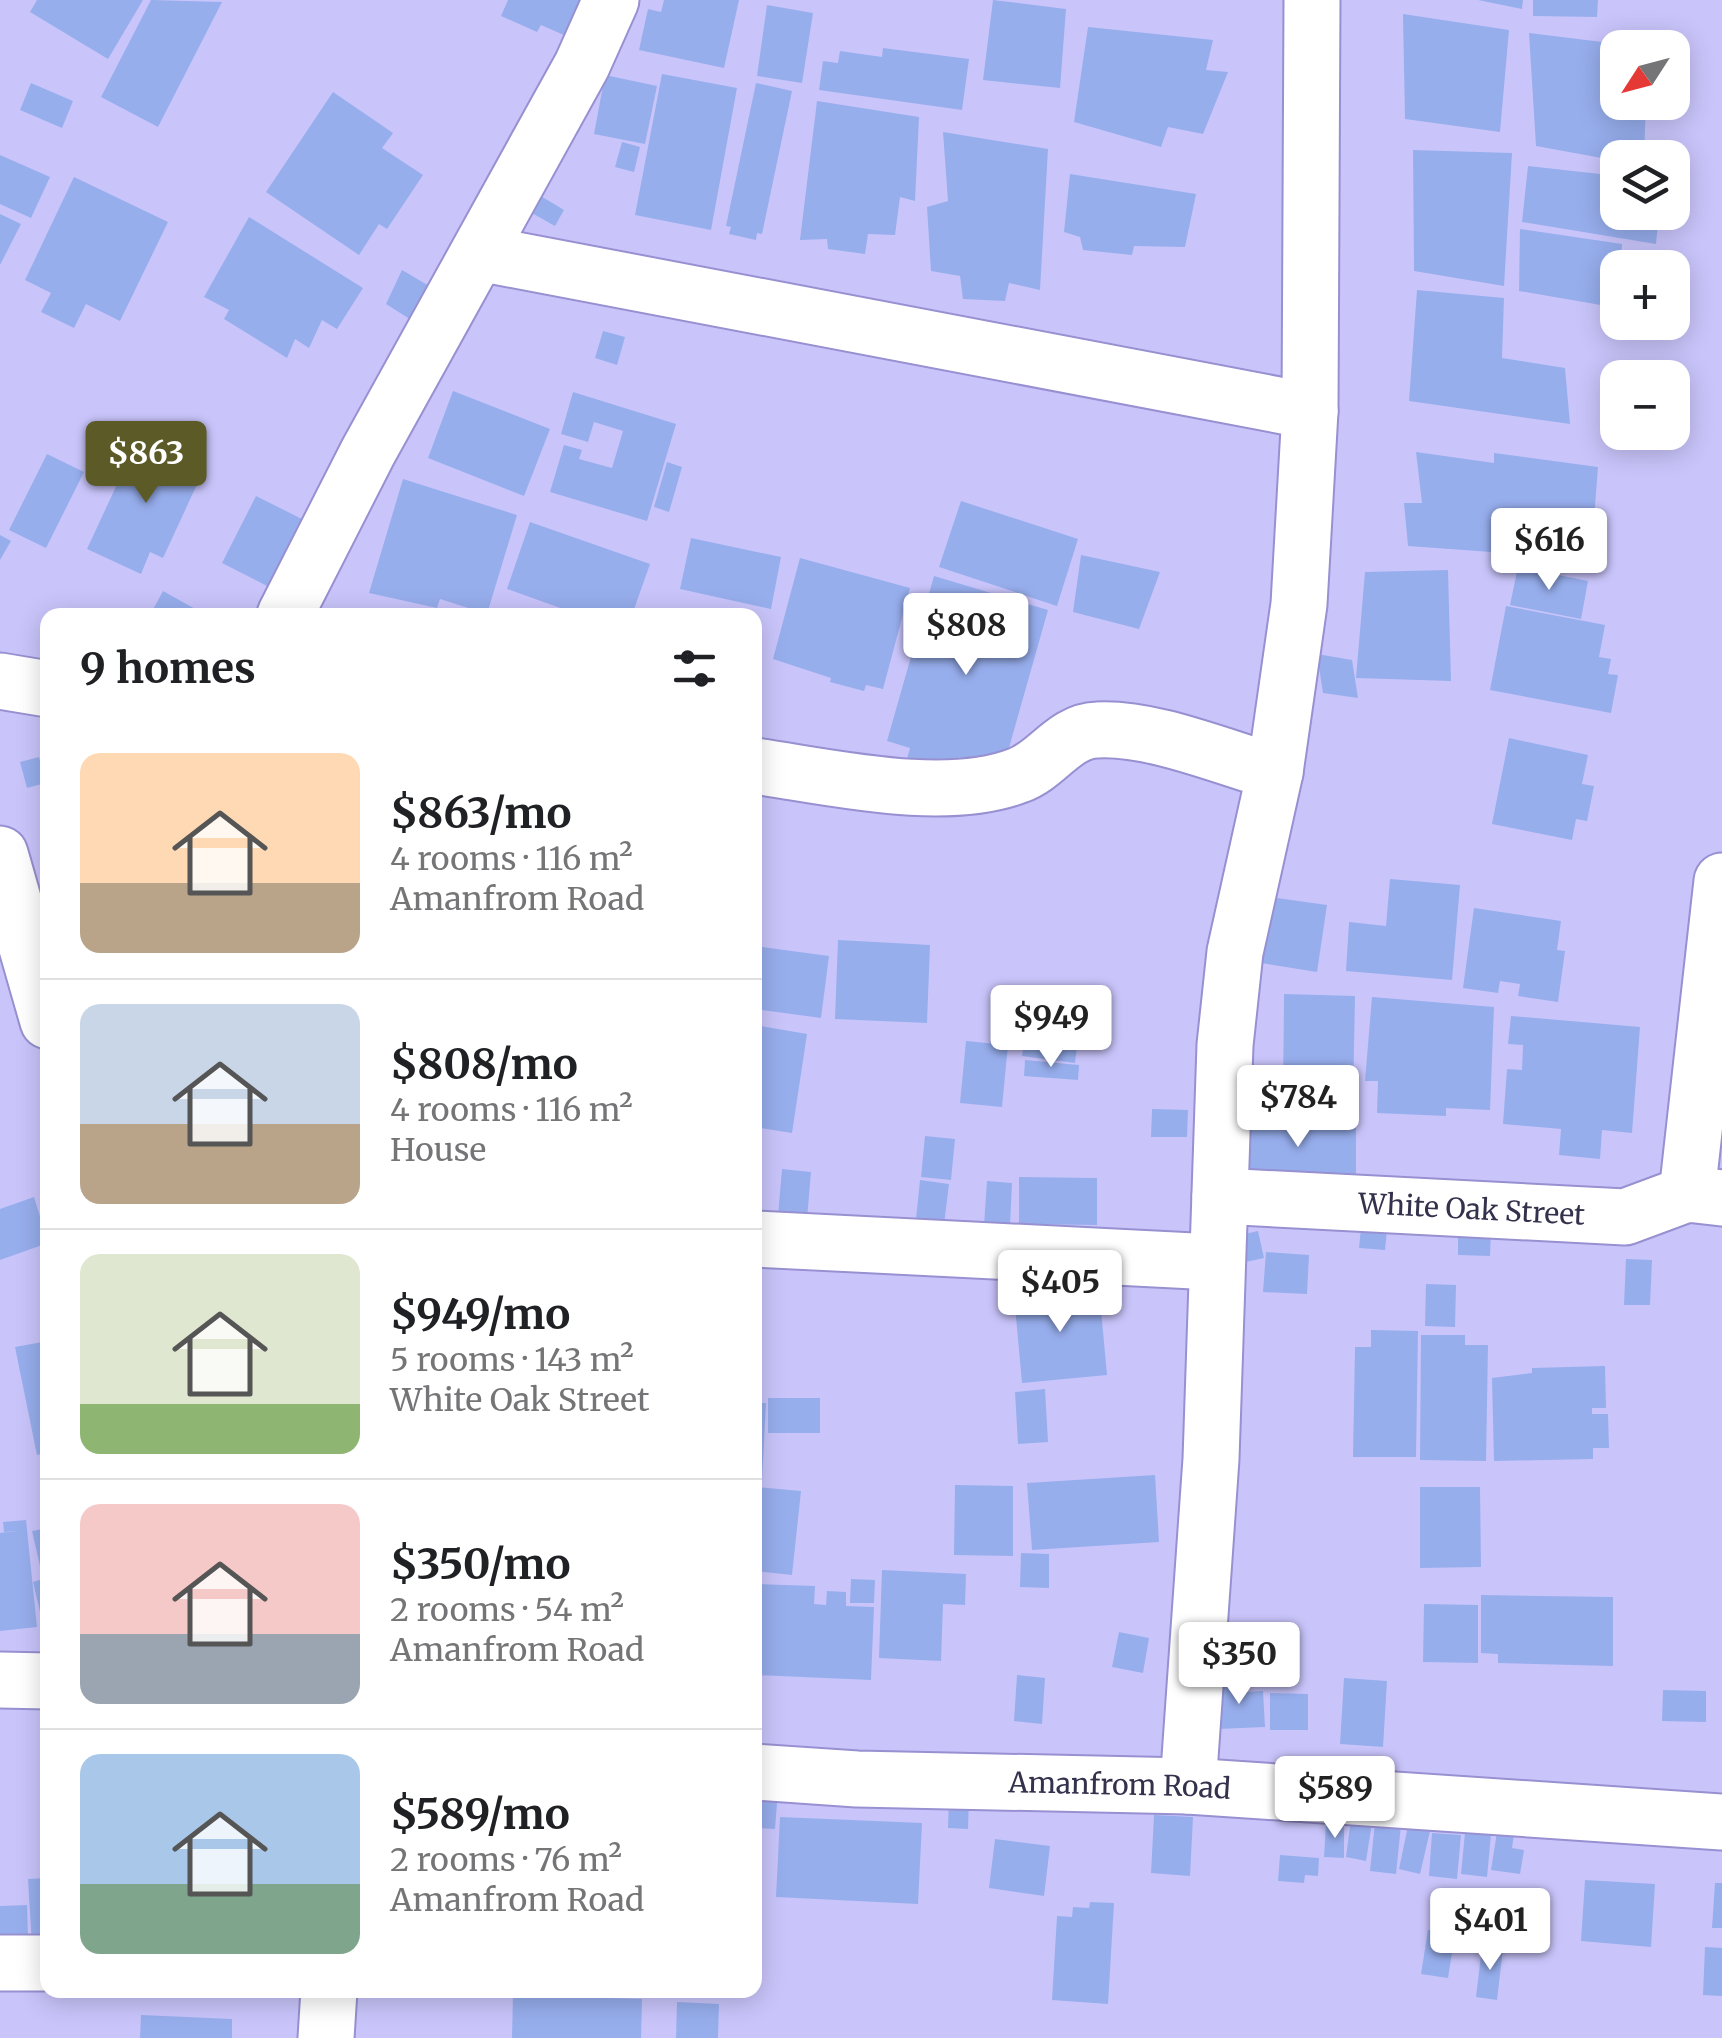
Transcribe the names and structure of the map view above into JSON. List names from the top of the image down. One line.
{"streets":{"street":["White Oak Street","Amanfrom Road"]},"north":"bottom left","page":{"map_buttons":["+","−"],"price":["$863","$616","$808","$949","$784","$405","$350","$589","$401"],"heading":"9 homes","list":[{"name":"$863/mo","note":"4 rooms · 116 m² · Amanfrom Road"},{"name":"$808/mo","note":"4 rooms · 116 m² · House"},{"name":"$949/mo","note":"5 rooms · 143 m² · White Oak Street"},{"name":"$350/mo","note":"2 rooms · 54 m² · Amanfrom Road"},{"name":"$589/mo","note":"2 rooms · 76 m² · Amanfrom Road"}]}}
